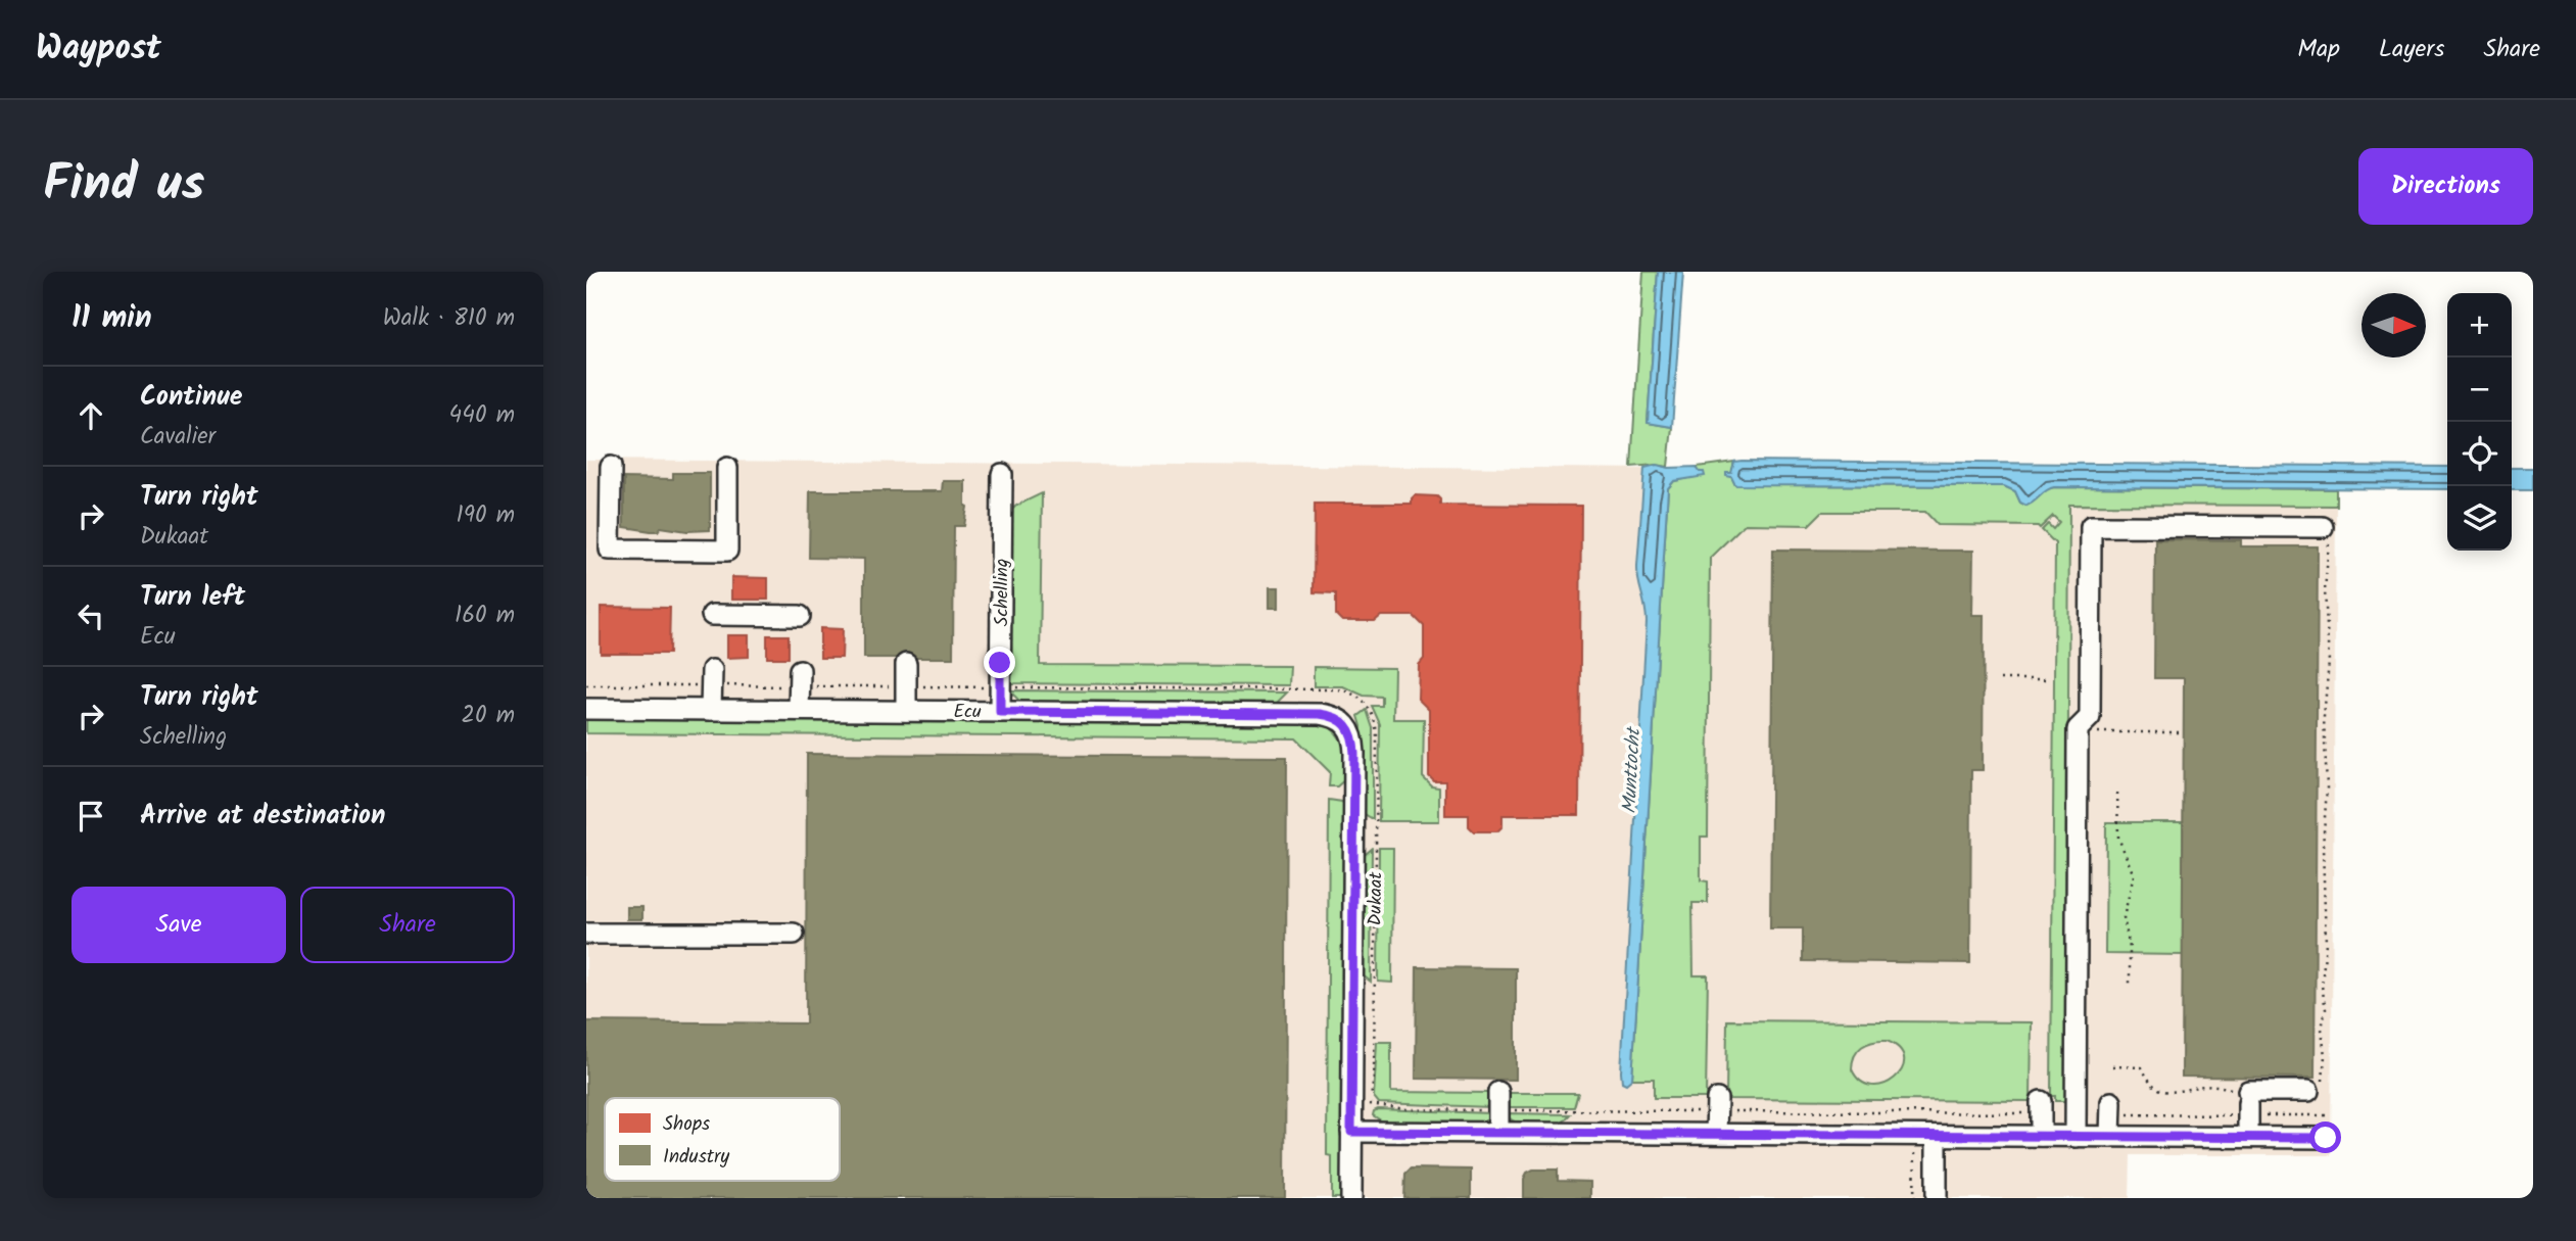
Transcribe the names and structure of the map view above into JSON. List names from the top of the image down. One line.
{"streets":{"street":["Schelling","Ecu","Dukaat"]},"crossings":[["Schelling","Ecu"],["Ecu","Dukaat"]],"water":["Munttocht"],"legend":["Shops","Industry"],"north":"right","page":{"header":"Waypost","nav":["Map","Layers","Share"],"title":"Find us","buttons":["Directions",["Save","Share"]],"heading":["11 min","Walk · 810 m"],"map_buttons":["+","−"],"list":[["Continue","Cavalier","440 m"],["Turn right","Dukaat","190 m"],["Turn left","Ecu","160 m"],["Turn right","Schelling","20 m"],"Arrive at destination"]}}
